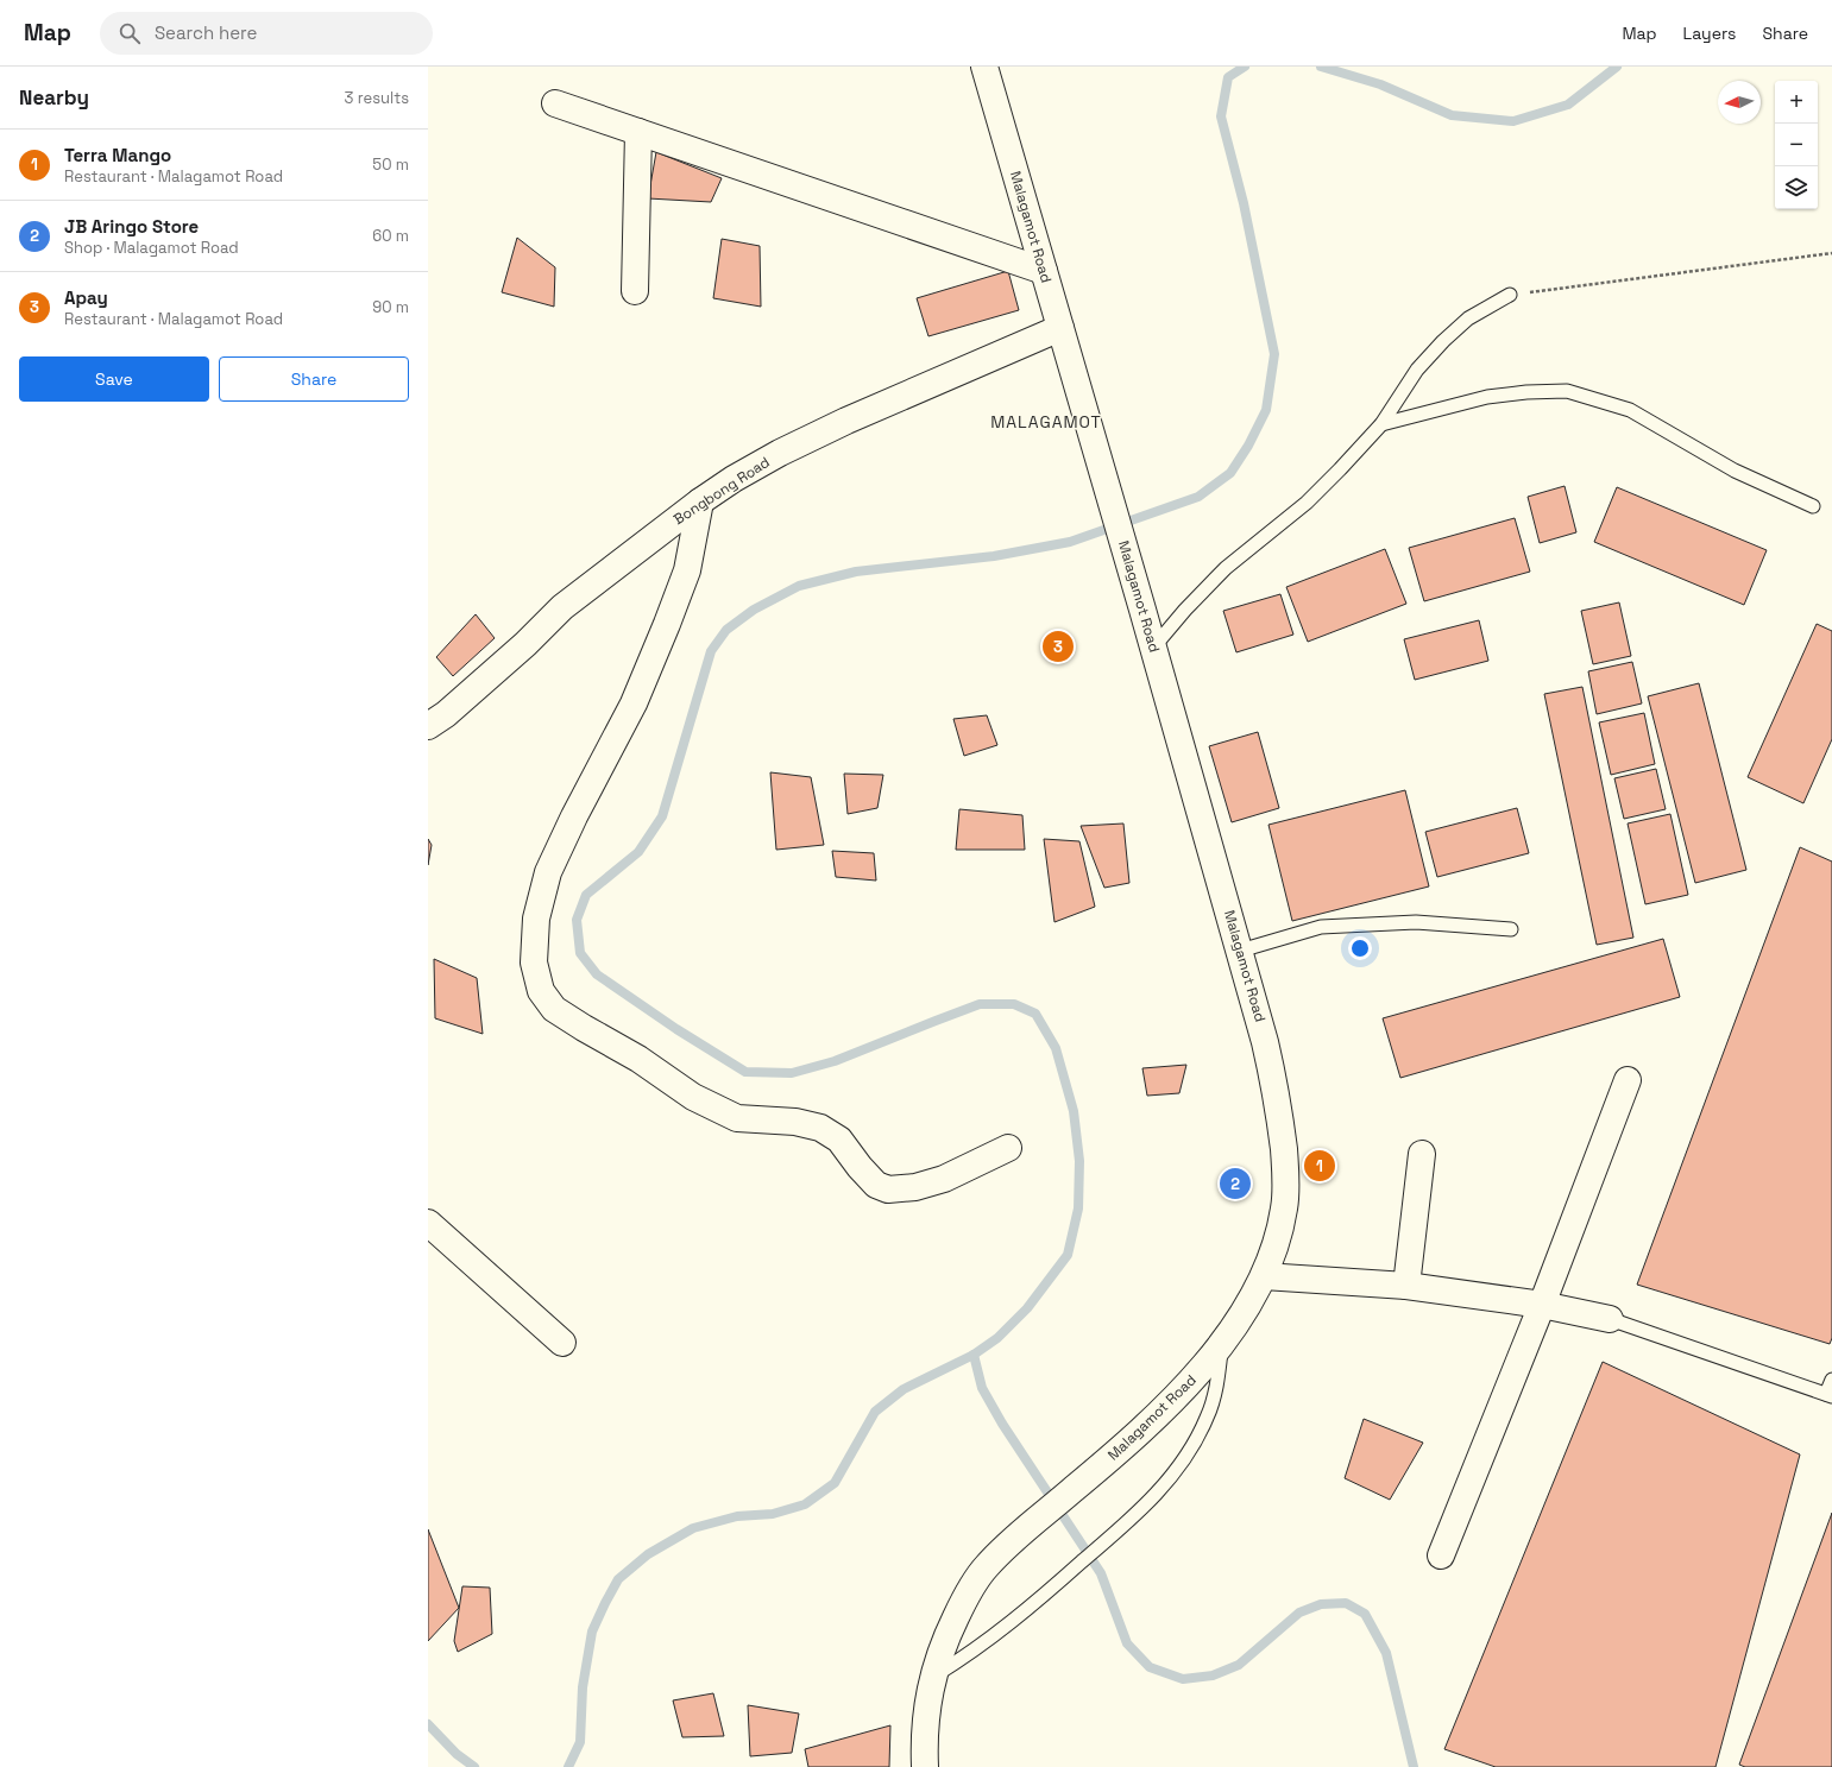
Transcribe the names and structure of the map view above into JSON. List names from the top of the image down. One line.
{"streets":{"street":["Malagamot Road","Bongbong Road"]},"crossings":[["Malagamot Road","Bongbong Road"]],"districts":["MALAGAMOT"],"north":"left","page":{"header":"Map","search":"Search here","nav":["Map","Layers","Share"],"heading":["Nearby","3 results"],"map_buttons":["+","−"],"list":[{"mark":"1","name":"Terra Mango","note":"Restaurant · Malagamot Road","value":"50 m"},{"mark":"2","name":"JB Aringo Store","note":"Shop · Malagamot Road","value":"60 m"},{"mark":"3","name":"Apay","note":"Restaurant · Malagamot Road","value":"90 m"}],"buttons":["Save","Share"],"pins":["3","1","2"]}}
